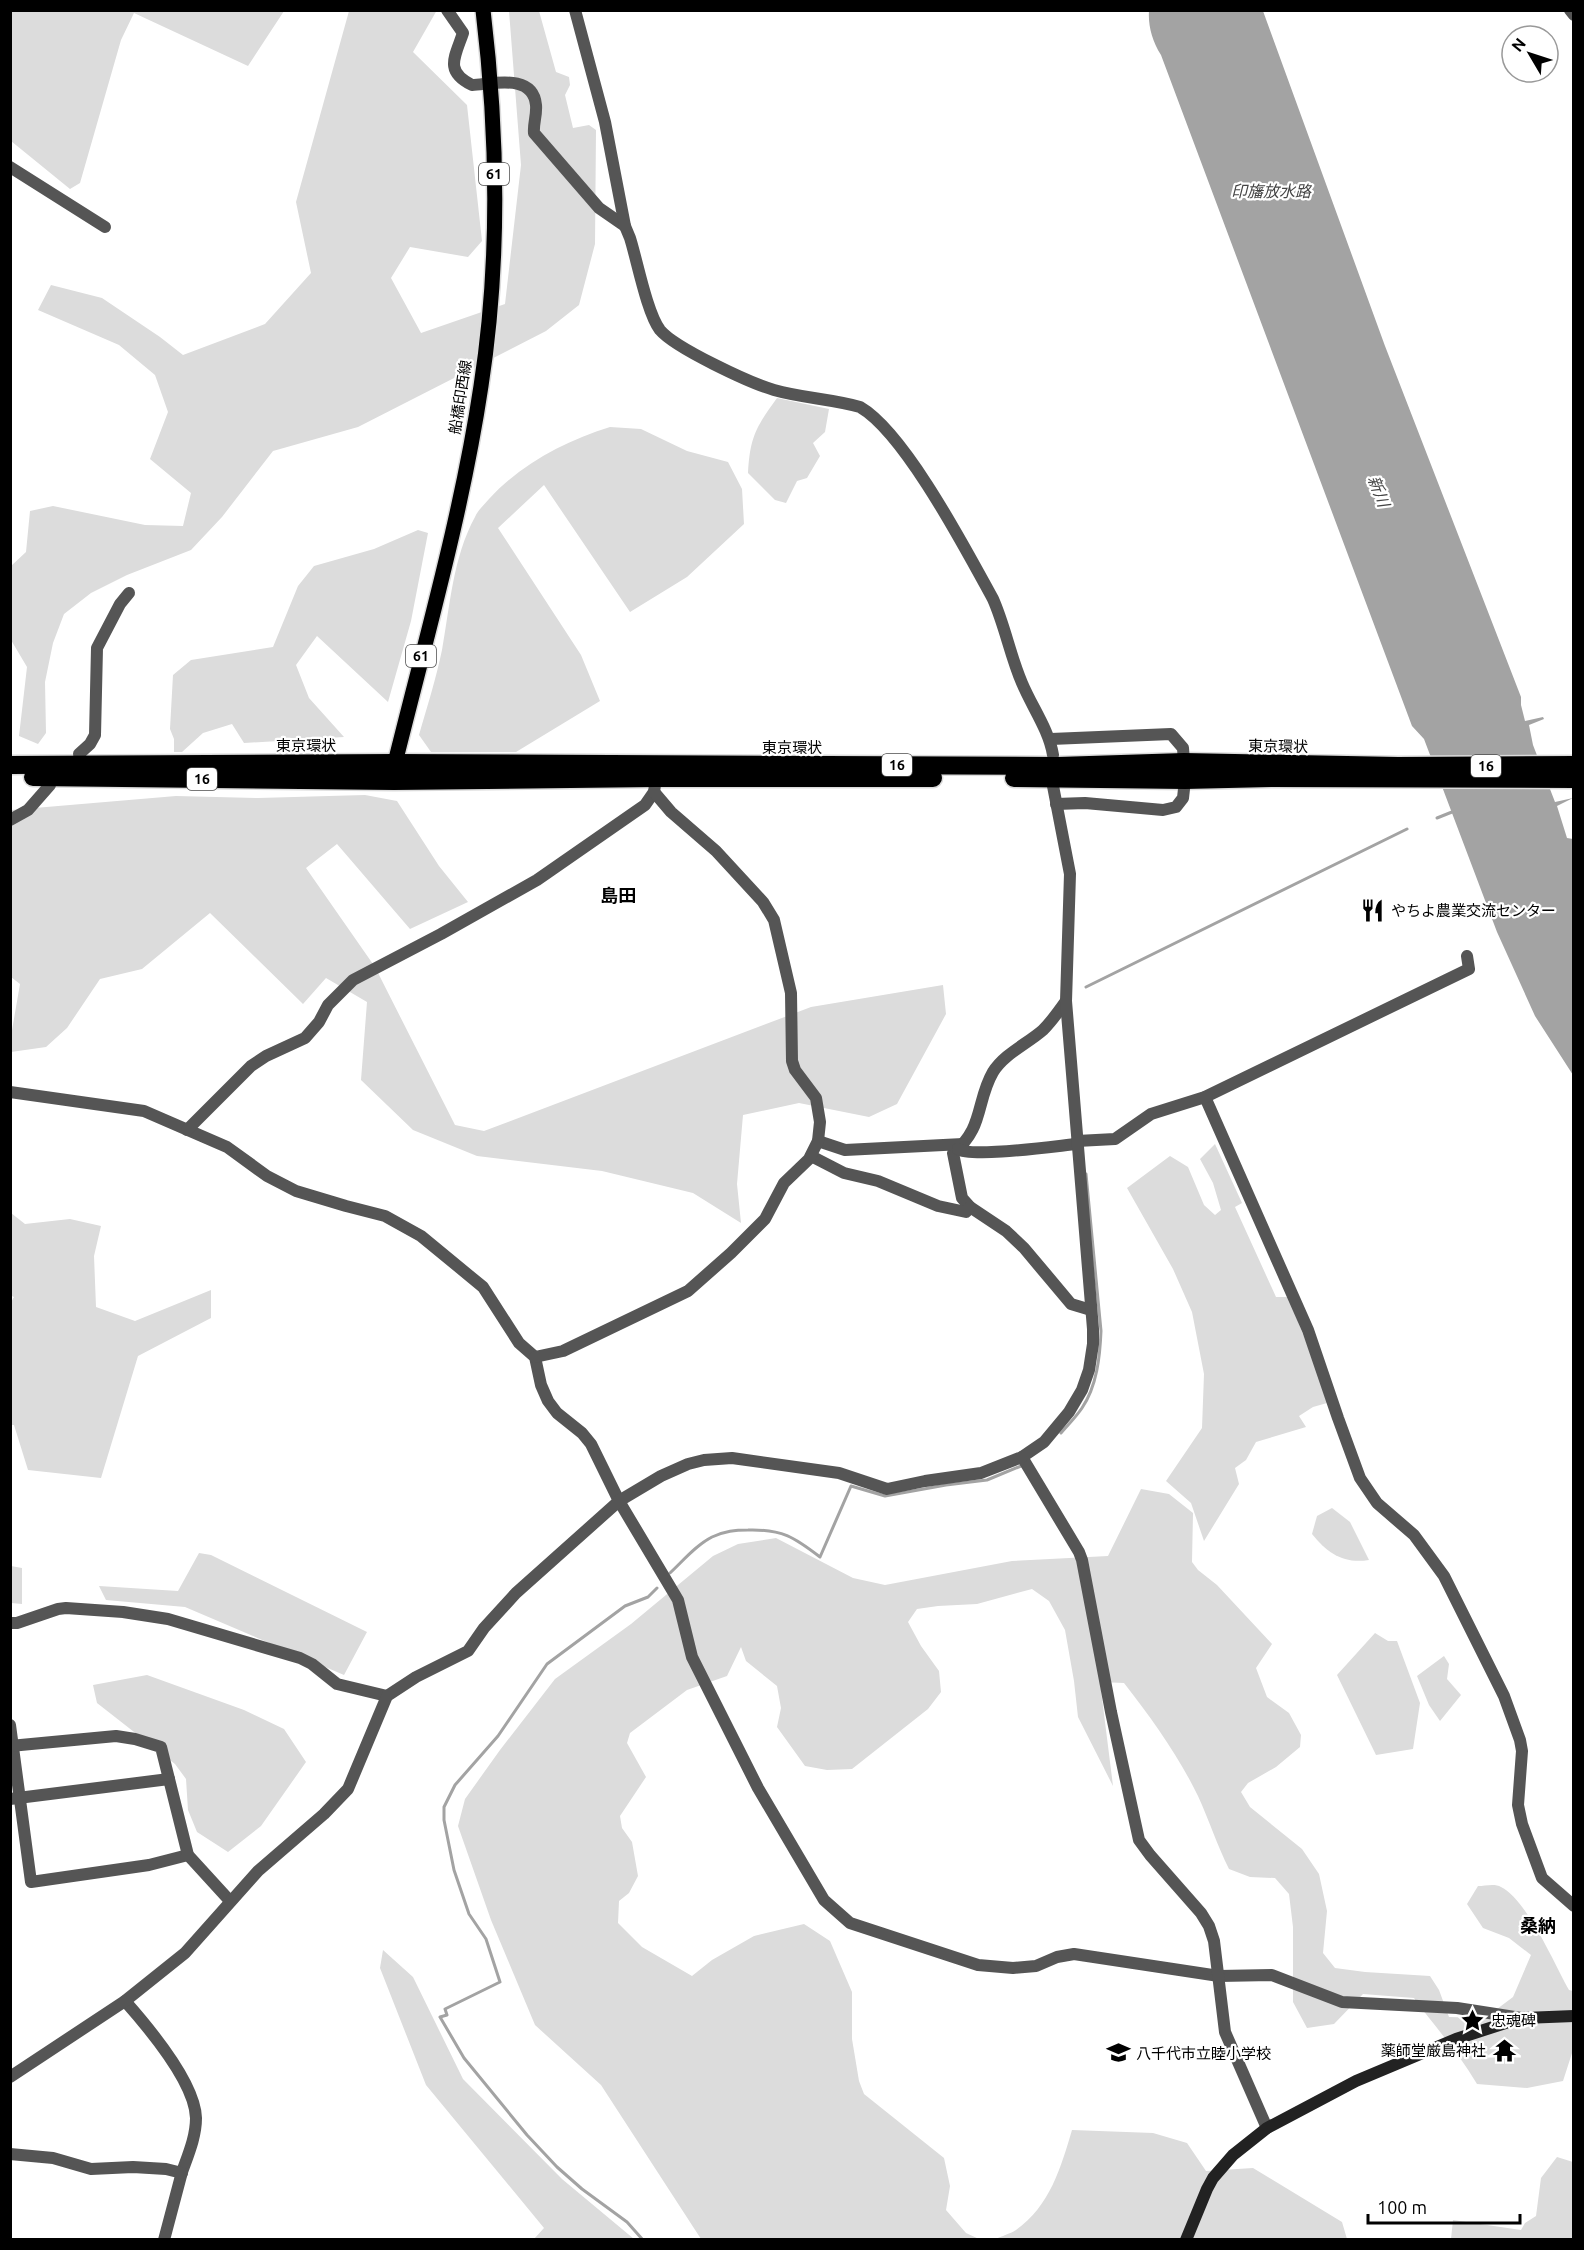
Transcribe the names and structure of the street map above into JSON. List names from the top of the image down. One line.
{"streets":{"highway":["東京環状","16"],"main road":["61","船橋印西線"]},"crossings":[["船橋印西線","東京環状"]],"districts":["島田","桑納"],"water":["印旛放水路","新川"],"places":{"restaurant":["やちよ農業交流センター"],"place":["忠魂碑"],"temple":["薬師堂厳島神社"],"school or university":["八千代市立睦小学校"]},"scale_bar":"100 m","north":"top left"}
